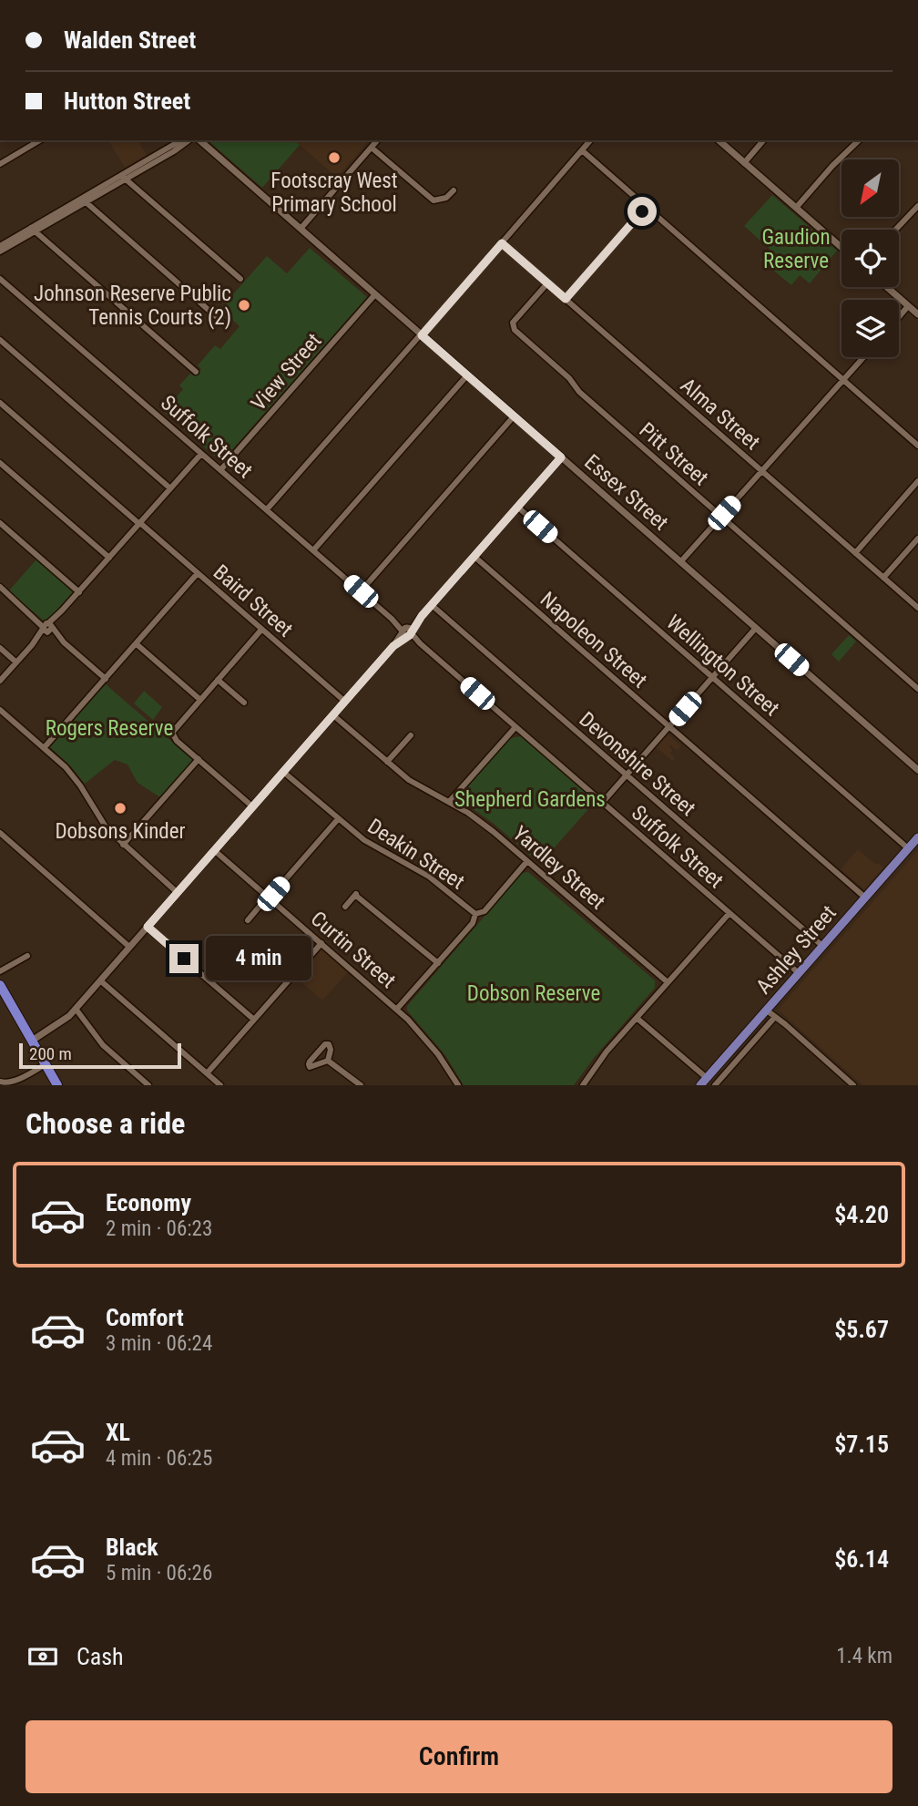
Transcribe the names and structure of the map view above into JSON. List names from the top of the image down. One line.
{"streets":{"main road":["Ashley Street"],"street":["View Street","Alma Street","Suffolk Street","Pitt Street","Essex Street","Baird Street","Napoleon Street","Wellington Street","Devonshire Street","Deakin Street","Yardley Street","Curtin Street"]},"crossings":[["View Street","Suffolk Street"],["View Street","Essex Street"],["Alma Street","Pitt Street"],["Suffolk Street","Ashley Street"],["Napoleon Street","Ashley Street"],["Wellington Street","Ashley Street"],["Devonshire Street","Ashley Street"],["Deakin Street","Yardley Street"]],"parks":["Gaudion Reserve","Rogers Reserve","Shepherd Gardens","Dobson Reserve"],"places":["Footscray West Primary School","Johnson Reserve Public Tennis Courts (2)","Dobsons Kinder"],"scale_bar":"200 m","north":"bottom left","page":{"banner":["Walden Street","Hutton Street"],"bubble":"4 min","scale":"200 m","heading":"Choose a ride","list":[{"name":"Economy","note":"2 min · 06:23","value":"$4.20"},{"name":"Comfort","note":"3 min · 06:24","value":"$5.67"},{"name":"XL","note":"4 min · 06:25","value":"$7.15"},{"name":"Black","note":"5 min · 06:26","value":"$6.14"}],"pay":["Cash","1.4 km"],"buttons":"Confirm"}}
